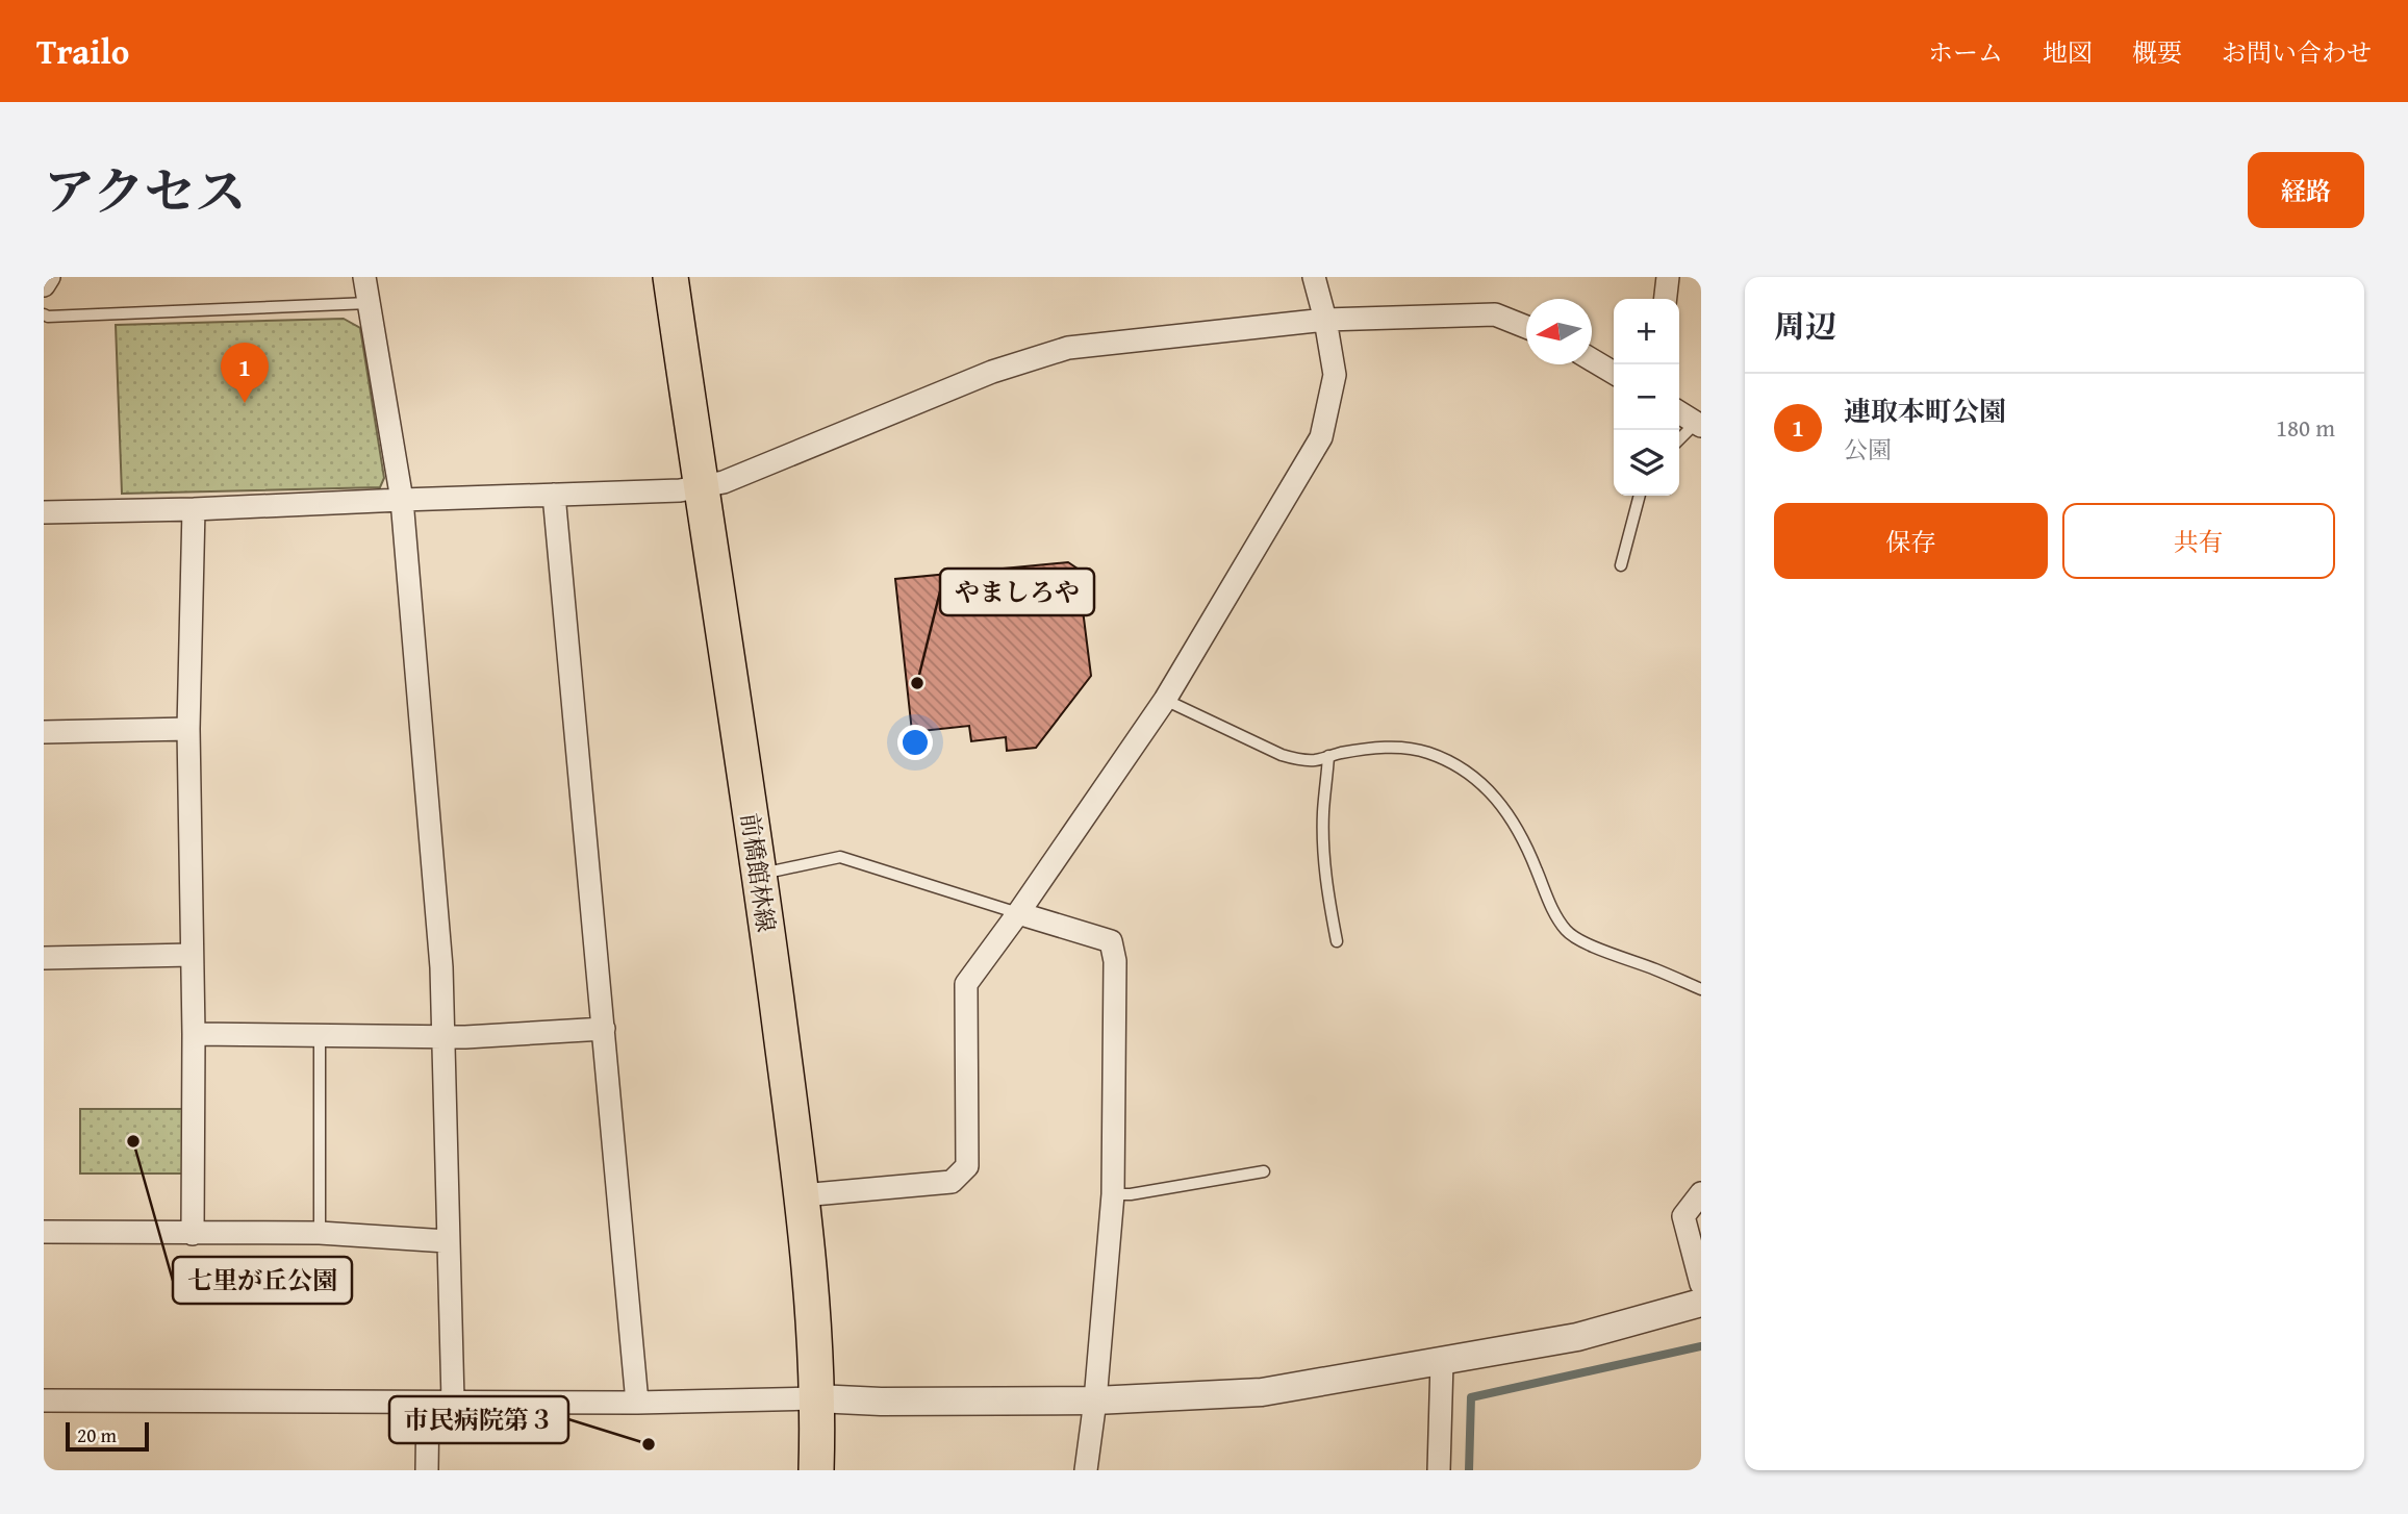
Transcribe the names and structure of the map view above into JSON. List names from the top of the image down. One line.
{"streets":{"main road":["前橋館林線"]},"places":["やましろや","七里が丘公園","市民病院第３"],"scale_bar":"20 m","north":"left","page":{"header":"Trailo","nav":["ホーム","地図","概要","お問い合わせ"],"title":"アクセス","buttons":["経路",["保存","共有"]],"heading":"周辺","map_buttons":["+","−"],"pins":"1","list":[{"mark":"1","name":"連取本町公園","note":"公園","value":"180 m"}],"scale":"20 m"}}
